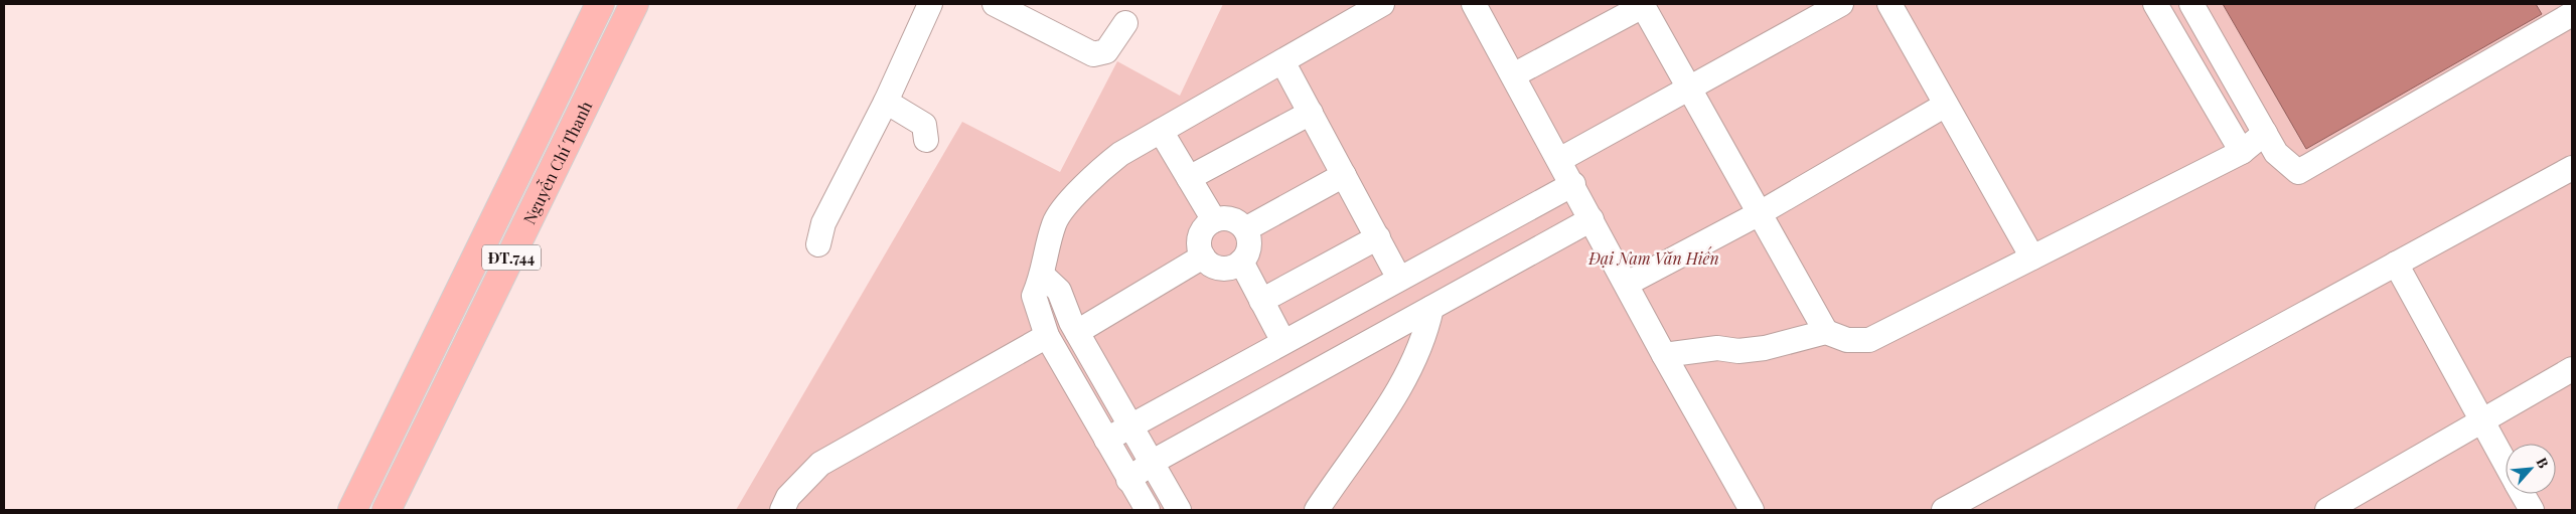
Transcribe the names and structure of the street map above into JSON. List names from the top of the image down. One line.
{"streets":{"main road":["Nguyễn Chí Thanh","ĐT.744"]},"parks":["Đại Nam Văn Hiến"],"north":"top right"}
